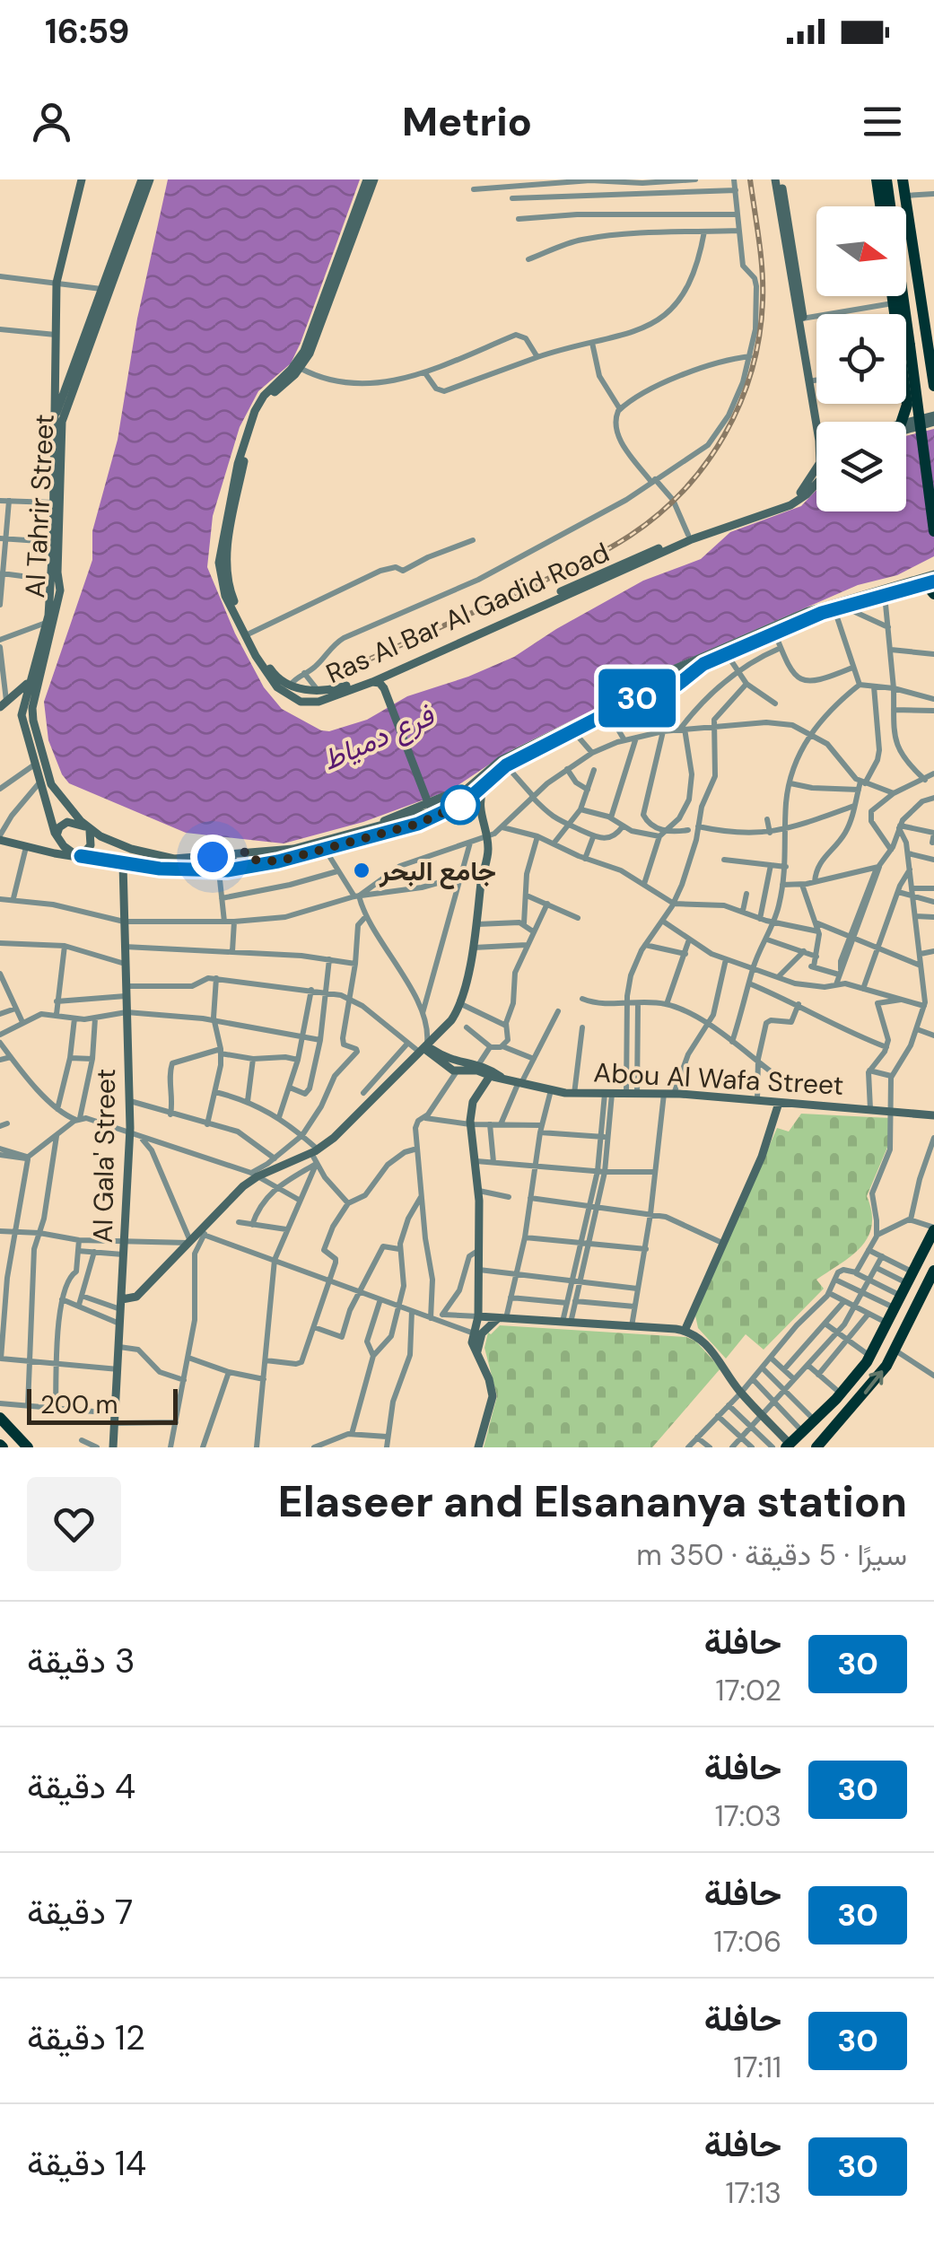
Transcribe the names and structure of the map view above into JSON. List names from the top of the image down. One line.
{"streets":{"street":["Al Tahrir Street","Ras Al Bar Al Gadid Road","Abou Al Wafa Street","Al Gala' Street"]},"water":["فرع دمياط"],"places":["جامع البحر"],"lines":["bus line 30"],"scale_bar":"200 m","north":"right","page":{"status":"16:59","header":"Metrio","on_map":"30","scale":"200 m","heading":["Elaseer and Elsananya station","سيرًا · 5 دقيقة · 350 m"],"list":[{"mark":"30","name":"حافلة","note":"17:02","value":"3 دقيقة"},{"mark":"30","name":"حافلة","note":"17:03","value":"4 دقيقة"},{"mark":"30","name":"حافلة","note":"17:06","value":"7 دقيقة"},{"mark":"30","name":"حافلة","note":"17:11","value":"12 دقيقة"},{"mark":"30","name":"حافلة","note":"17:13","value":"14 دقيقة"}]}}
